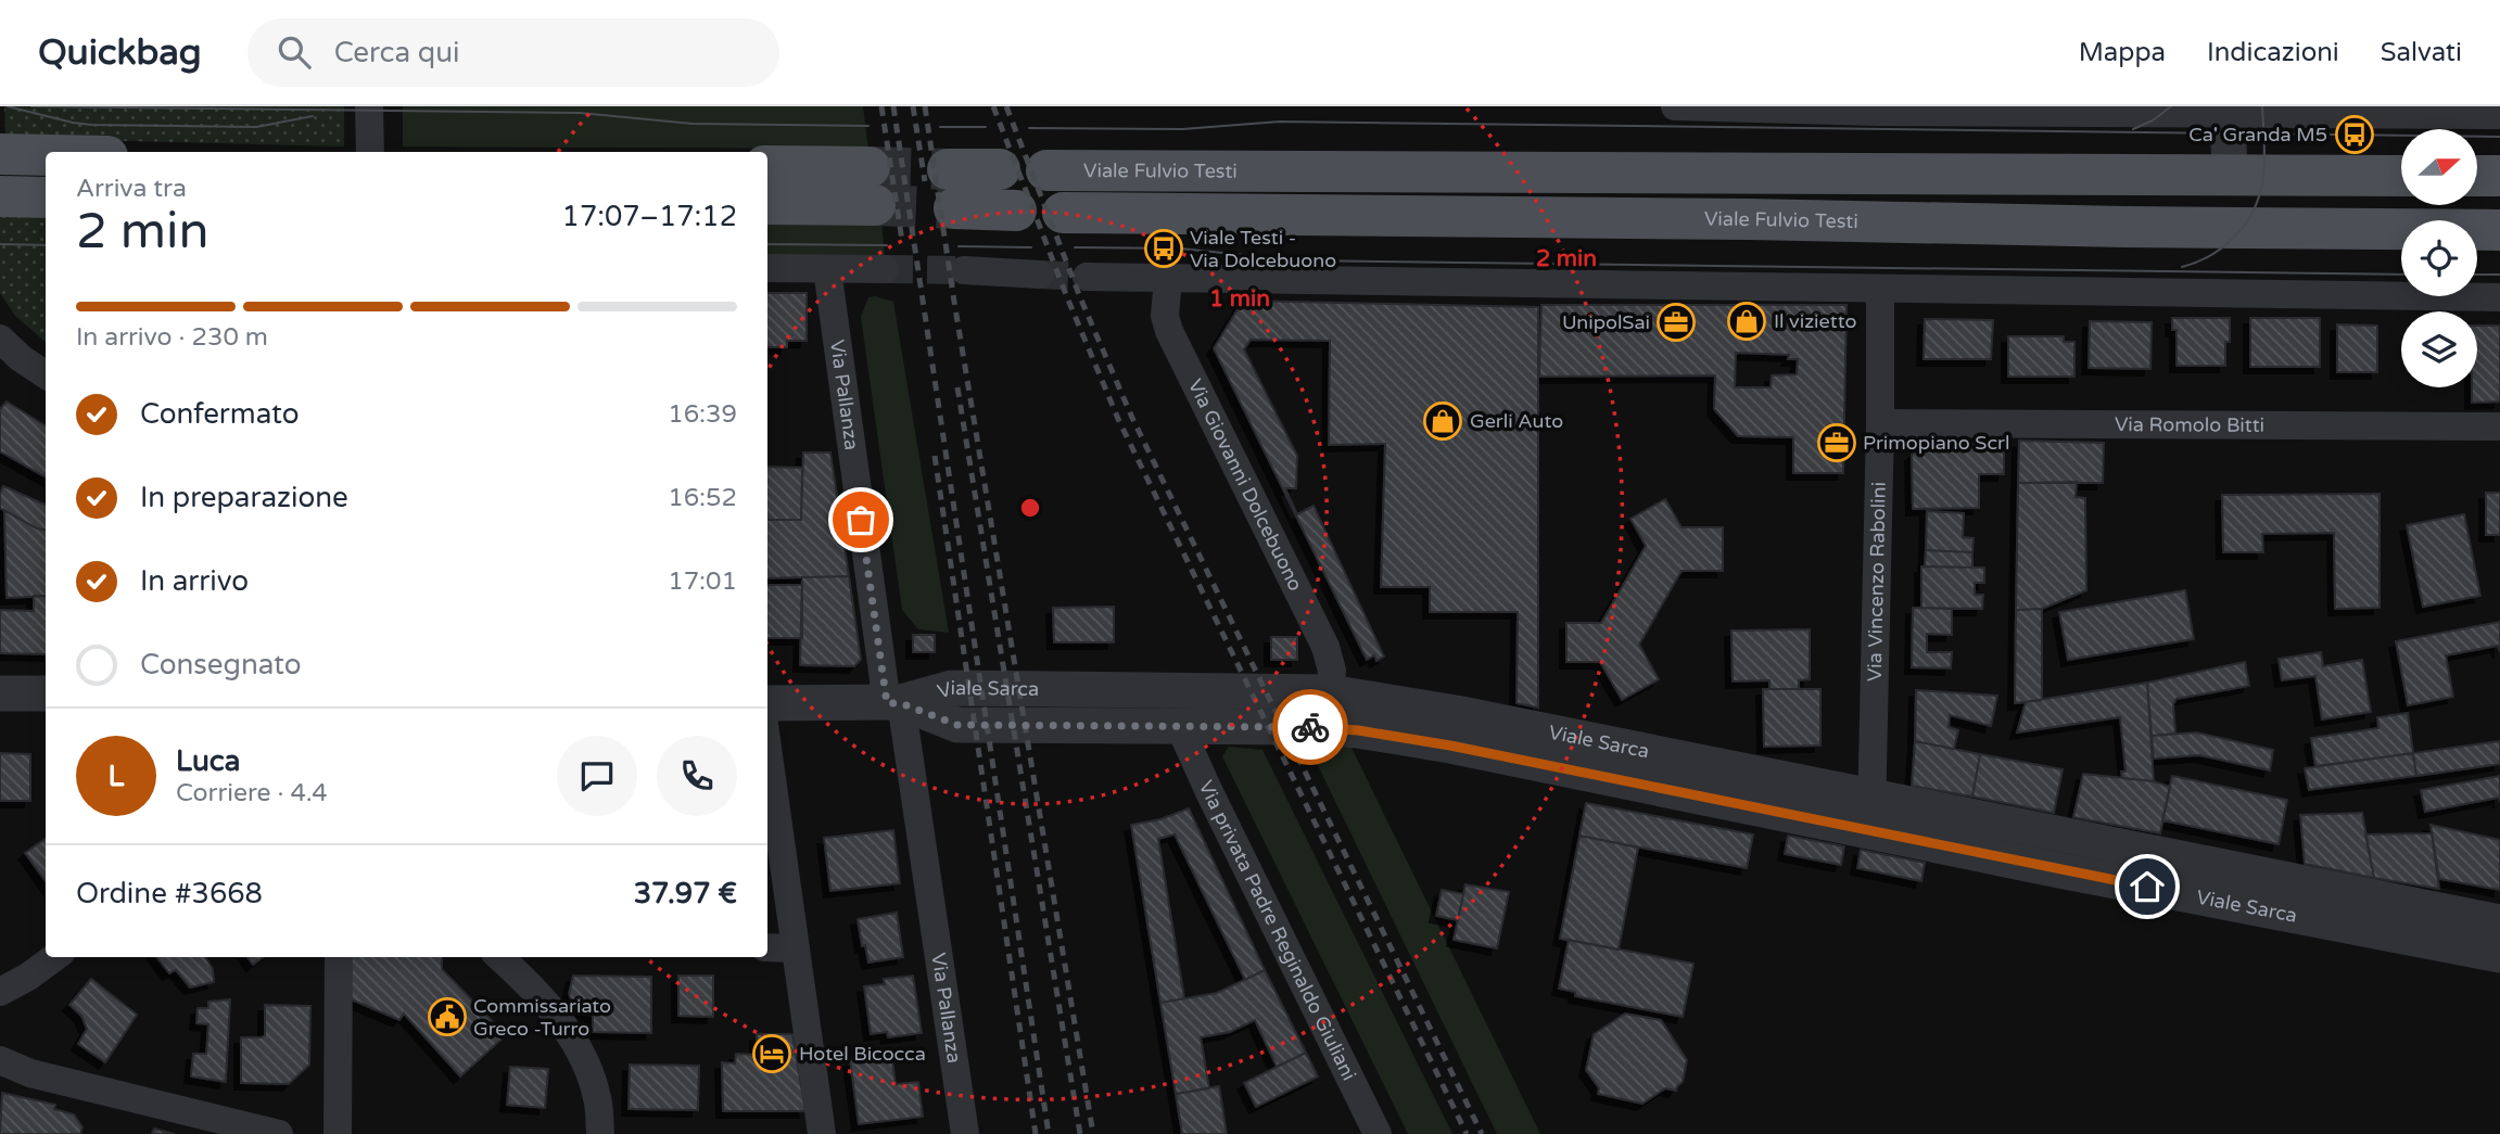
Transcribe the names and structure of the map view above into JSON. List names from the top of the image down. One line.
{"streets":{"main road":["Viale Fulvio Testi"],"street":["Via Pallanza","Via Romolo Bitti","Via Giovanni Dolcebuono","Via Vincenzo Rabolini","Viale Sarca","Via privata Padre Reginaldo Giuliani"]},"crossings":[["Via Pallanza","Viale Sarca"],["Via Romolo Bitti","Via Vincenzo Rabolini"],["Via Giovanni Dolcebuono","Viale Sarca"],["Via Vincenzo Rabolini","Viale Sarca"],["Viale Sarca","Via privata Padre Reginaldo Giuliani"]],"places":{"bus stop":["Ca' Granda M5","Viale Testi - Via Dolcebuono"],"shop":["Il vizietto","Gerli Auto"],"office":["UnipolSai","Primopiano Scrl"],"public building":["Commissariato Greco -Turro"],"hotel":["Hotel Bicocca"]},"north":"right","page":{"header":"Quickbag","search":"Cerca qui","nav":["Mappa","Indicazioni","Salvati"],"heading":["2 min","Arriva tra","17:07–17:12"],"panel":["Luca","Corriere · 4.4","Ordine #3668","37.97 €"],"bar":"In arrivo · 230 m","list":[["Confermato","16:39"],["In preparazione","16:52"],["In arrivo","17:01"],"Consegnato"],"round":"L"},"rings":["2 min","1 min"]}
